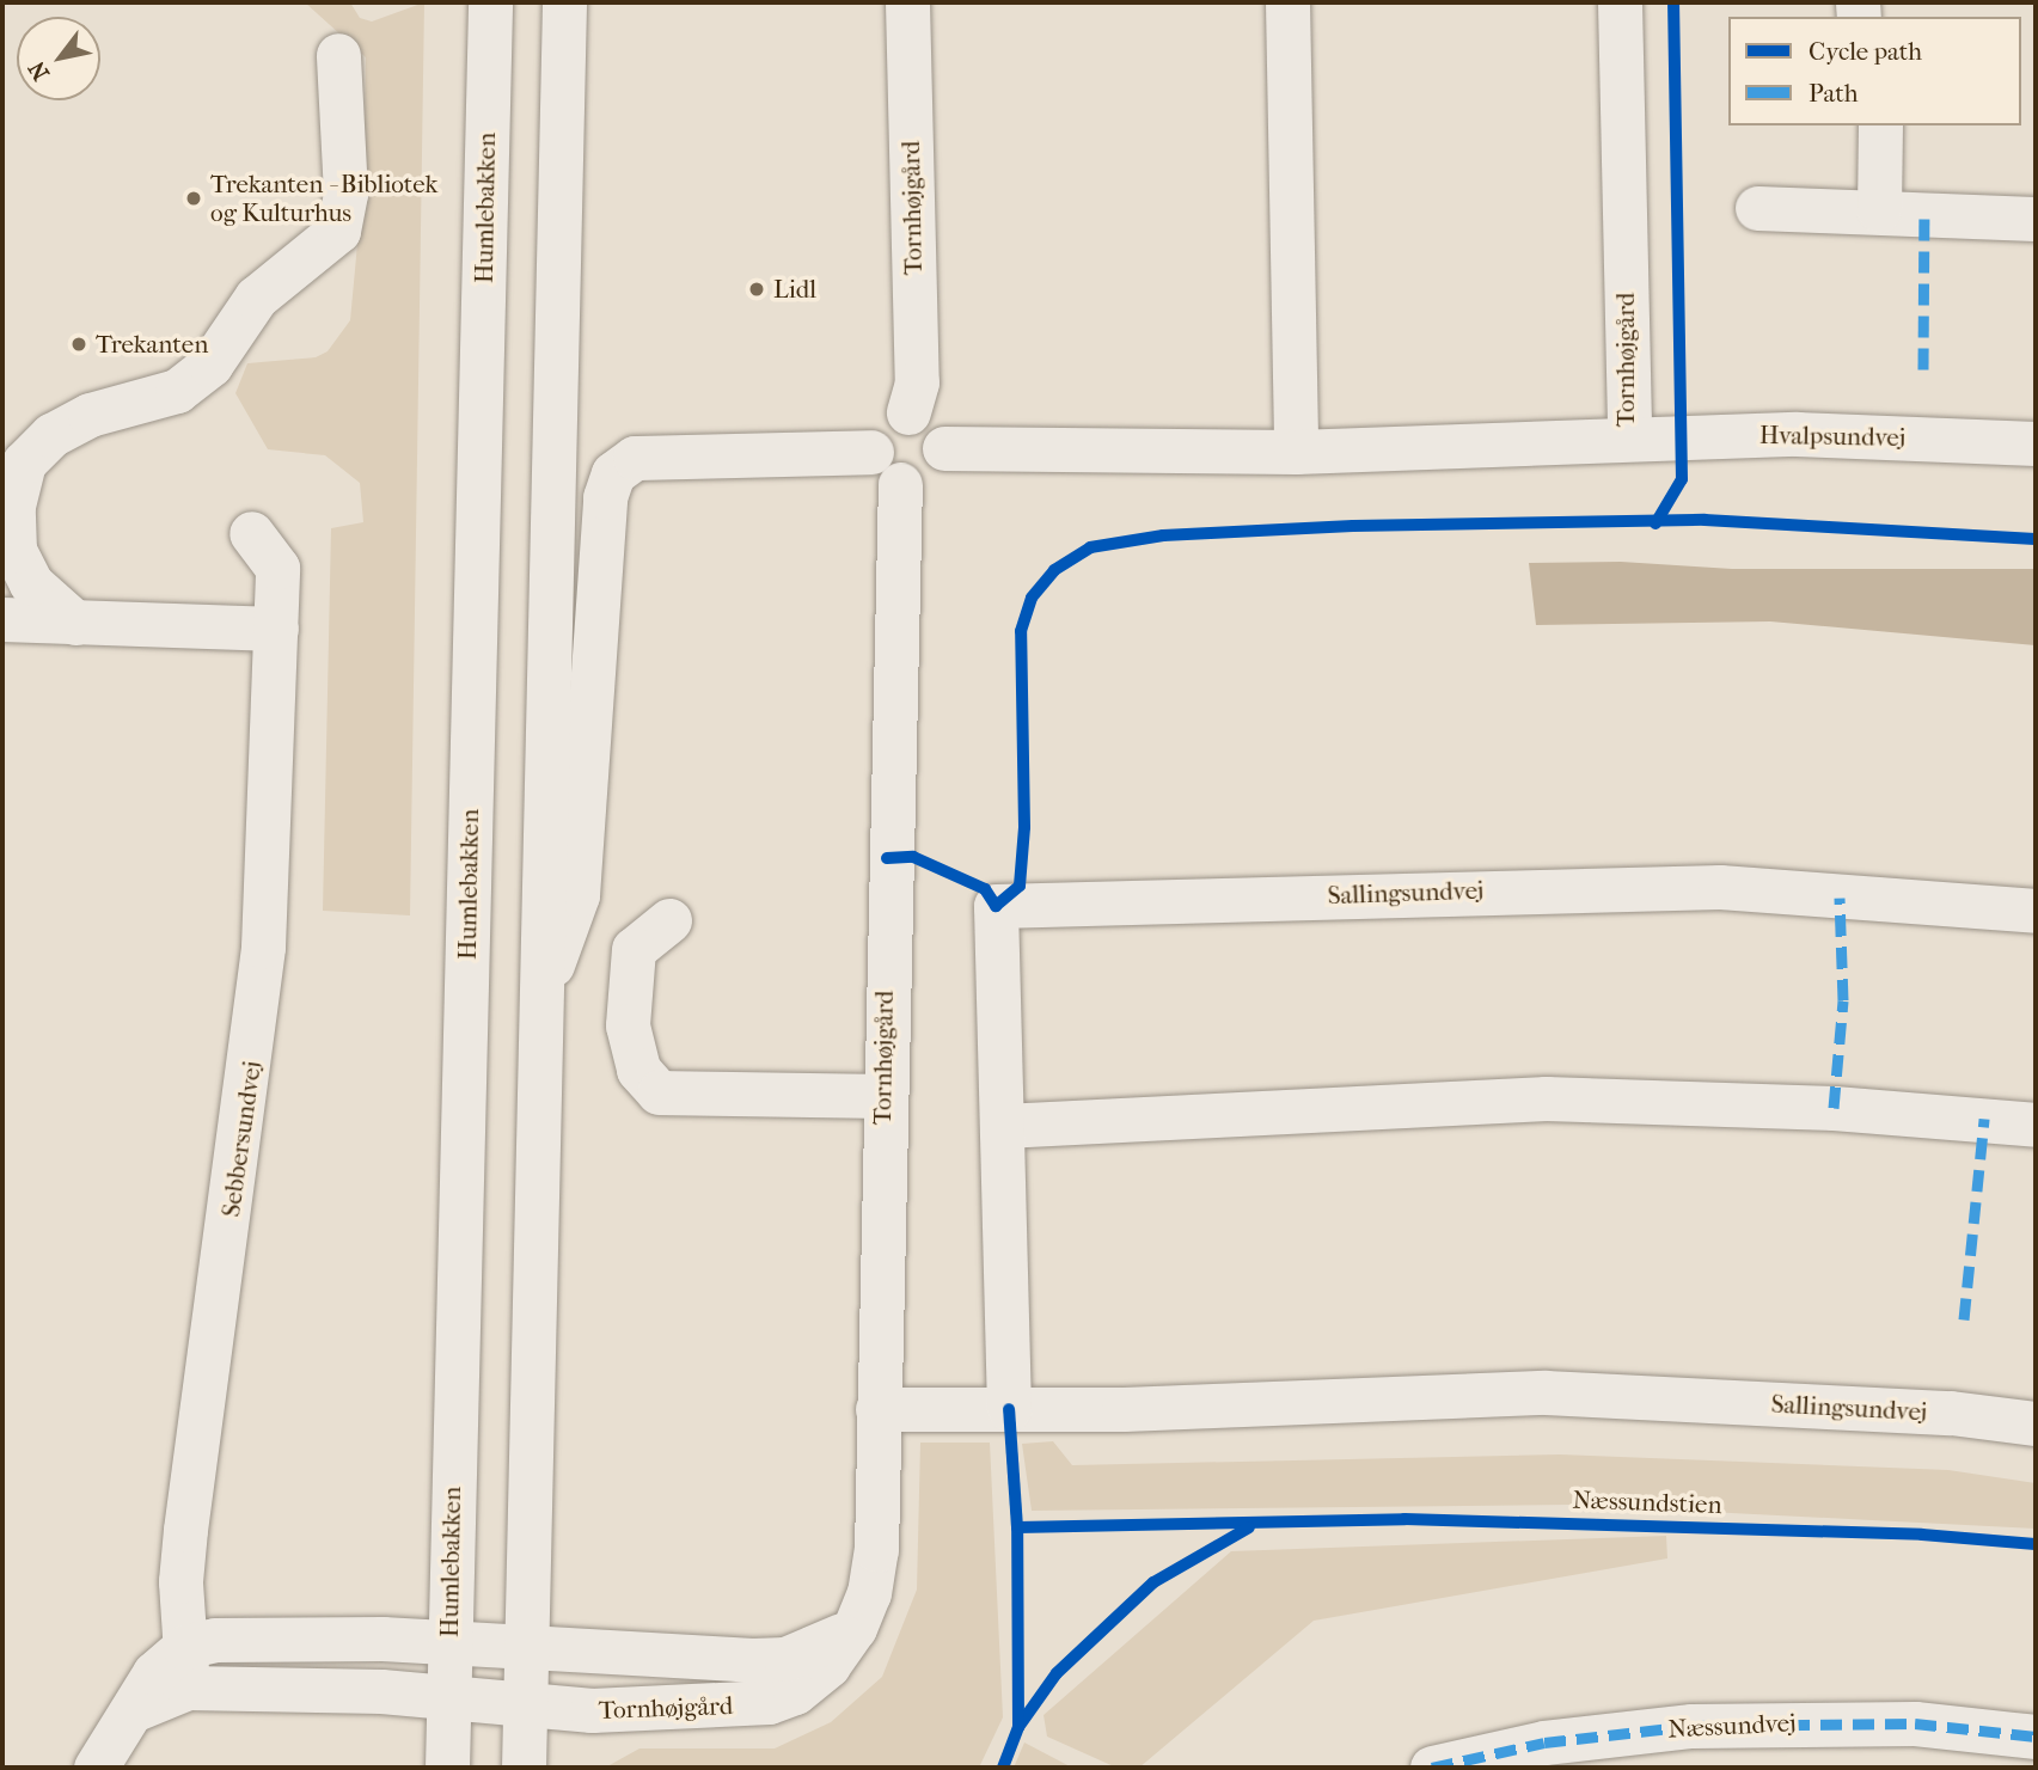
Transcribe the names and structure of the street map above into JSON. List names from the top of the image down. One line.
{"streets":{"street":["Humlebakken","Tornhøjgård","Hvalpsundvej","Sallingsundvej","Sebbersundvej","Næssundvej"],"cycle path":["Næssundstien"]},"crossings":[["Humlebakken","Tornhøjgård"],["Tornhøjgård","Hvalpsundvej"],["Tornhøjgård","Sallingsundvej"]],"places":["Trekanten - Bibliotek og Kulturhus","Lidl","Trekanten"],"legend":["Cycle path","Path"],"north":"bottom left"}
